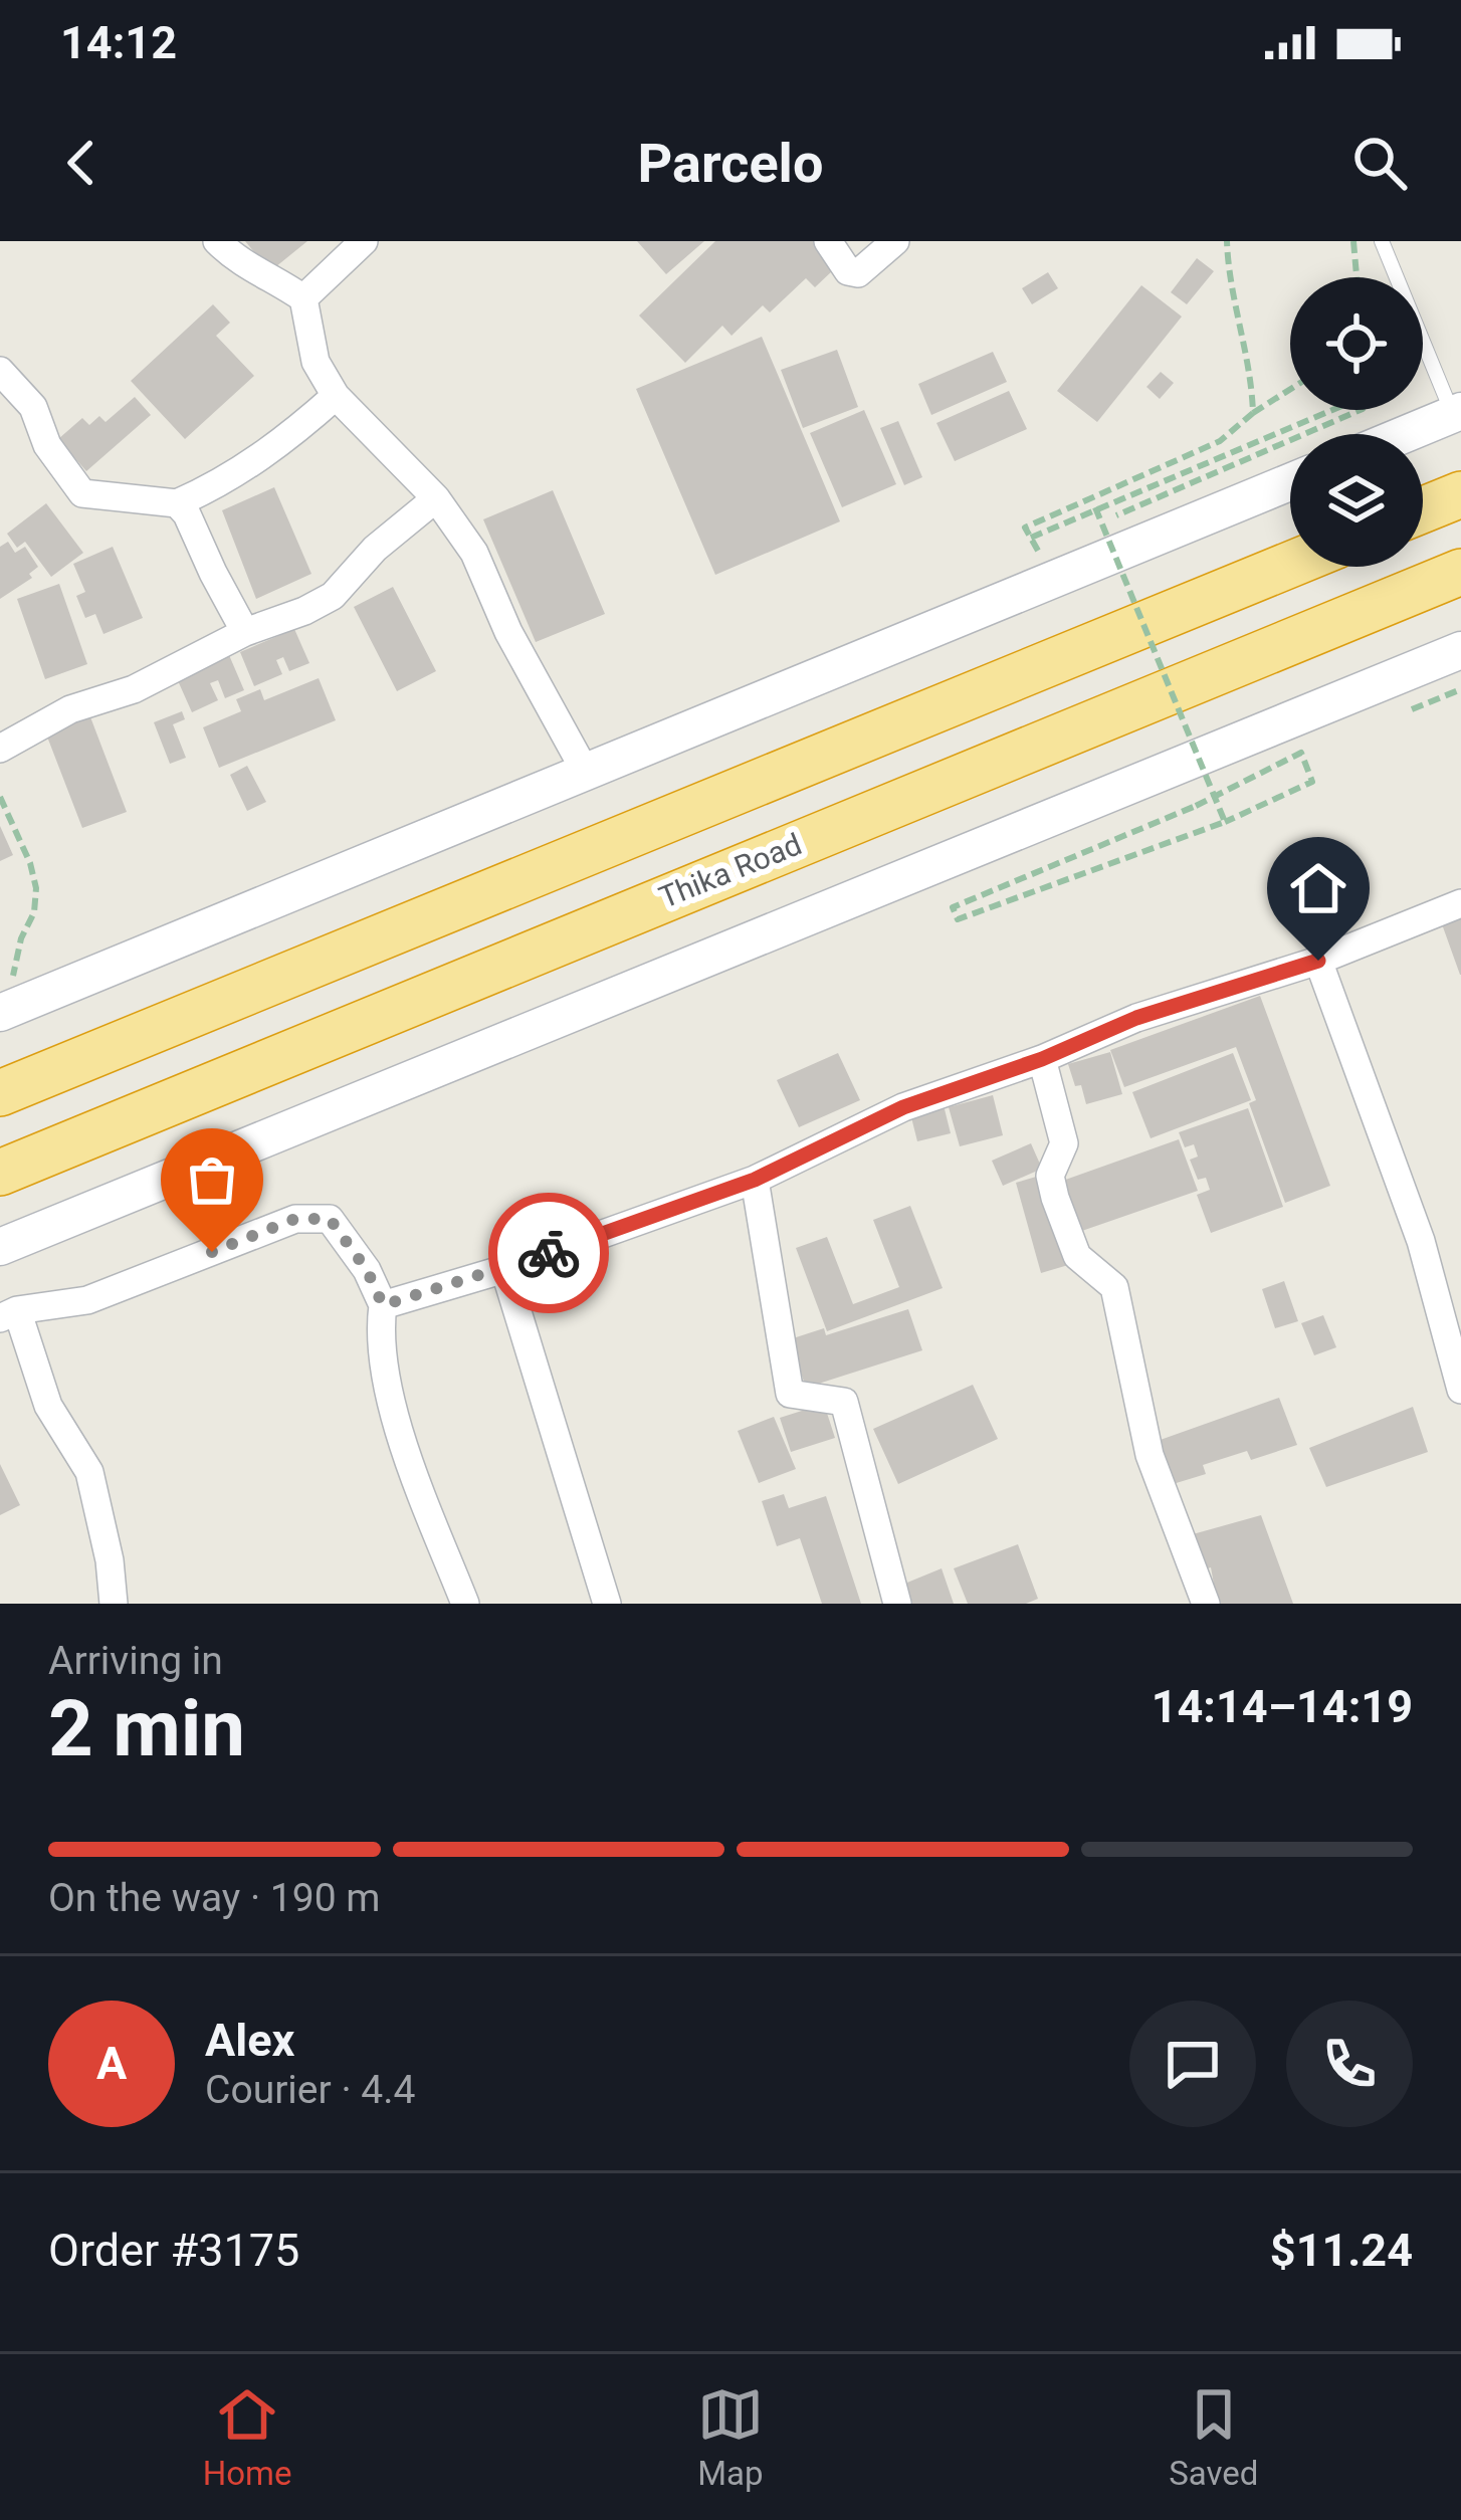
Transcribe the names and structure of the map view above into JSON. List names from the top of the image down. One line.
{"streets":{"highway":["Thika Road"]},"page":{"status":"14:12","header":"Parcelo","heading":["2 min","Arriving in","14:14–14:19"],"panel":["Alex","Courier · 4.4","Order #3175","$11.24"],"bar":"On the way · 190 m","round":"A","tabs":["Home","Map","Saved"]}}
